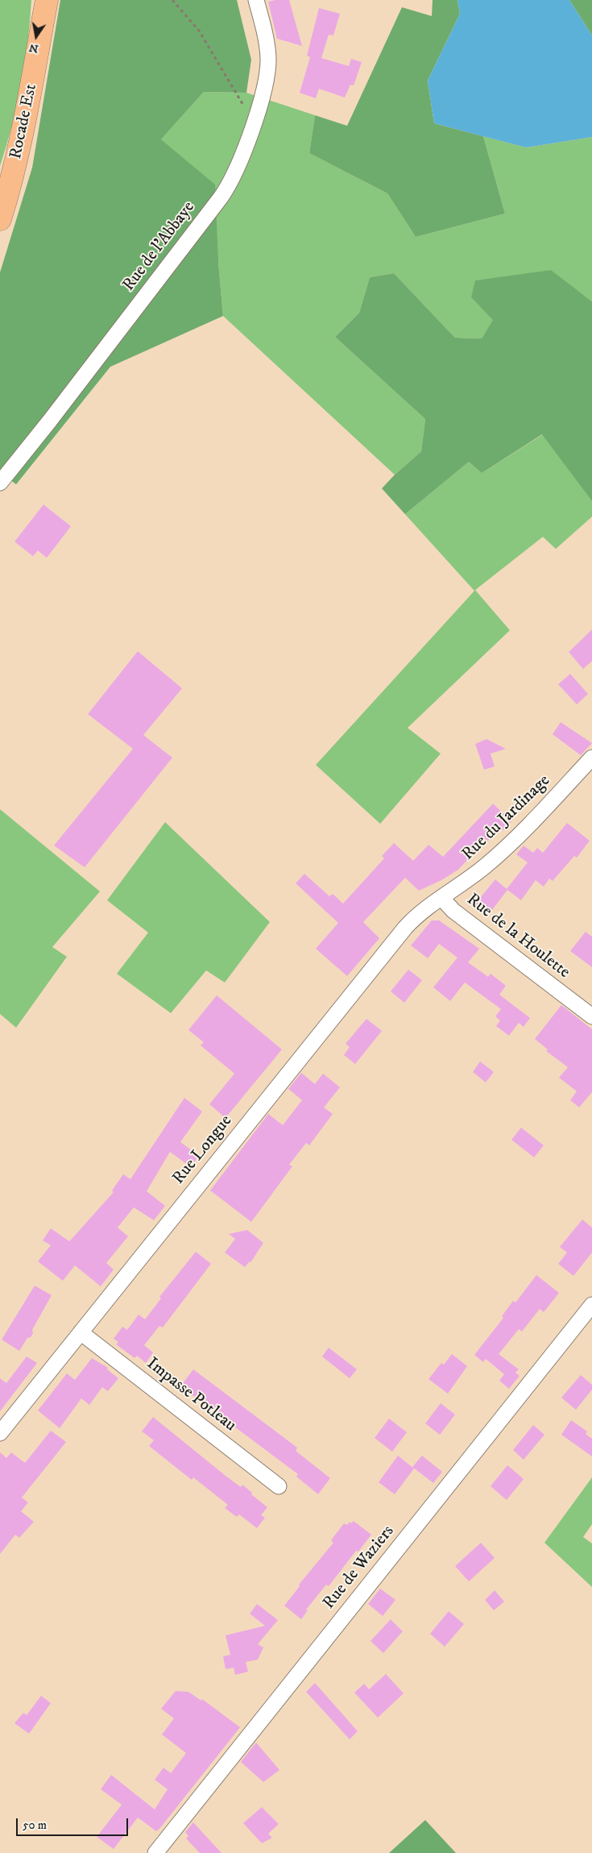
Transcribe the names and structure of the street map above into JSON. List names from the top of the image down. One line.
{"streets":{"main road":["Rocade Est"],"street":["Rue de l'Abbaye","Rue du Jardinage","Rue de la Houlette","Rue Longue","Impasse Potleau","Rue de Waziers"]},"crossings":[["Rue du Jardinage","Rue de la Houlette"],["Rue du Jardinage","Rue Longue"],["Rue de la Houlette","Rue Longue"],["Rue Longue","Impasse Potleau"]],"scale_bar":"50 m","north":"bottom"}
